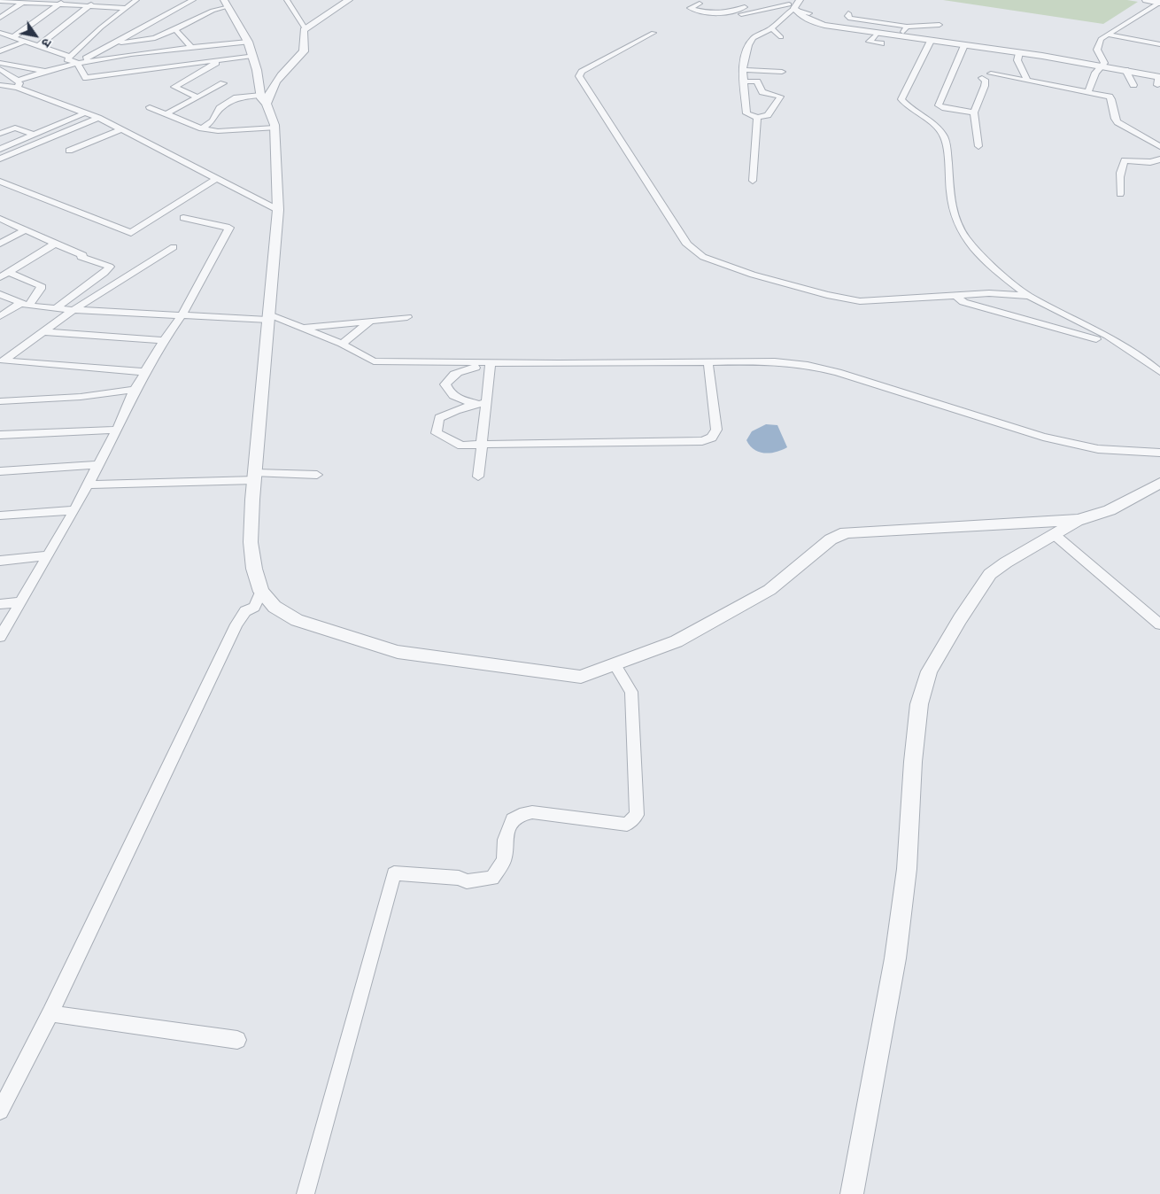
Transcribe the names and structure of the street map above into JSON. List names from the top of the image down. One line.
{"north":"bottom right"}
